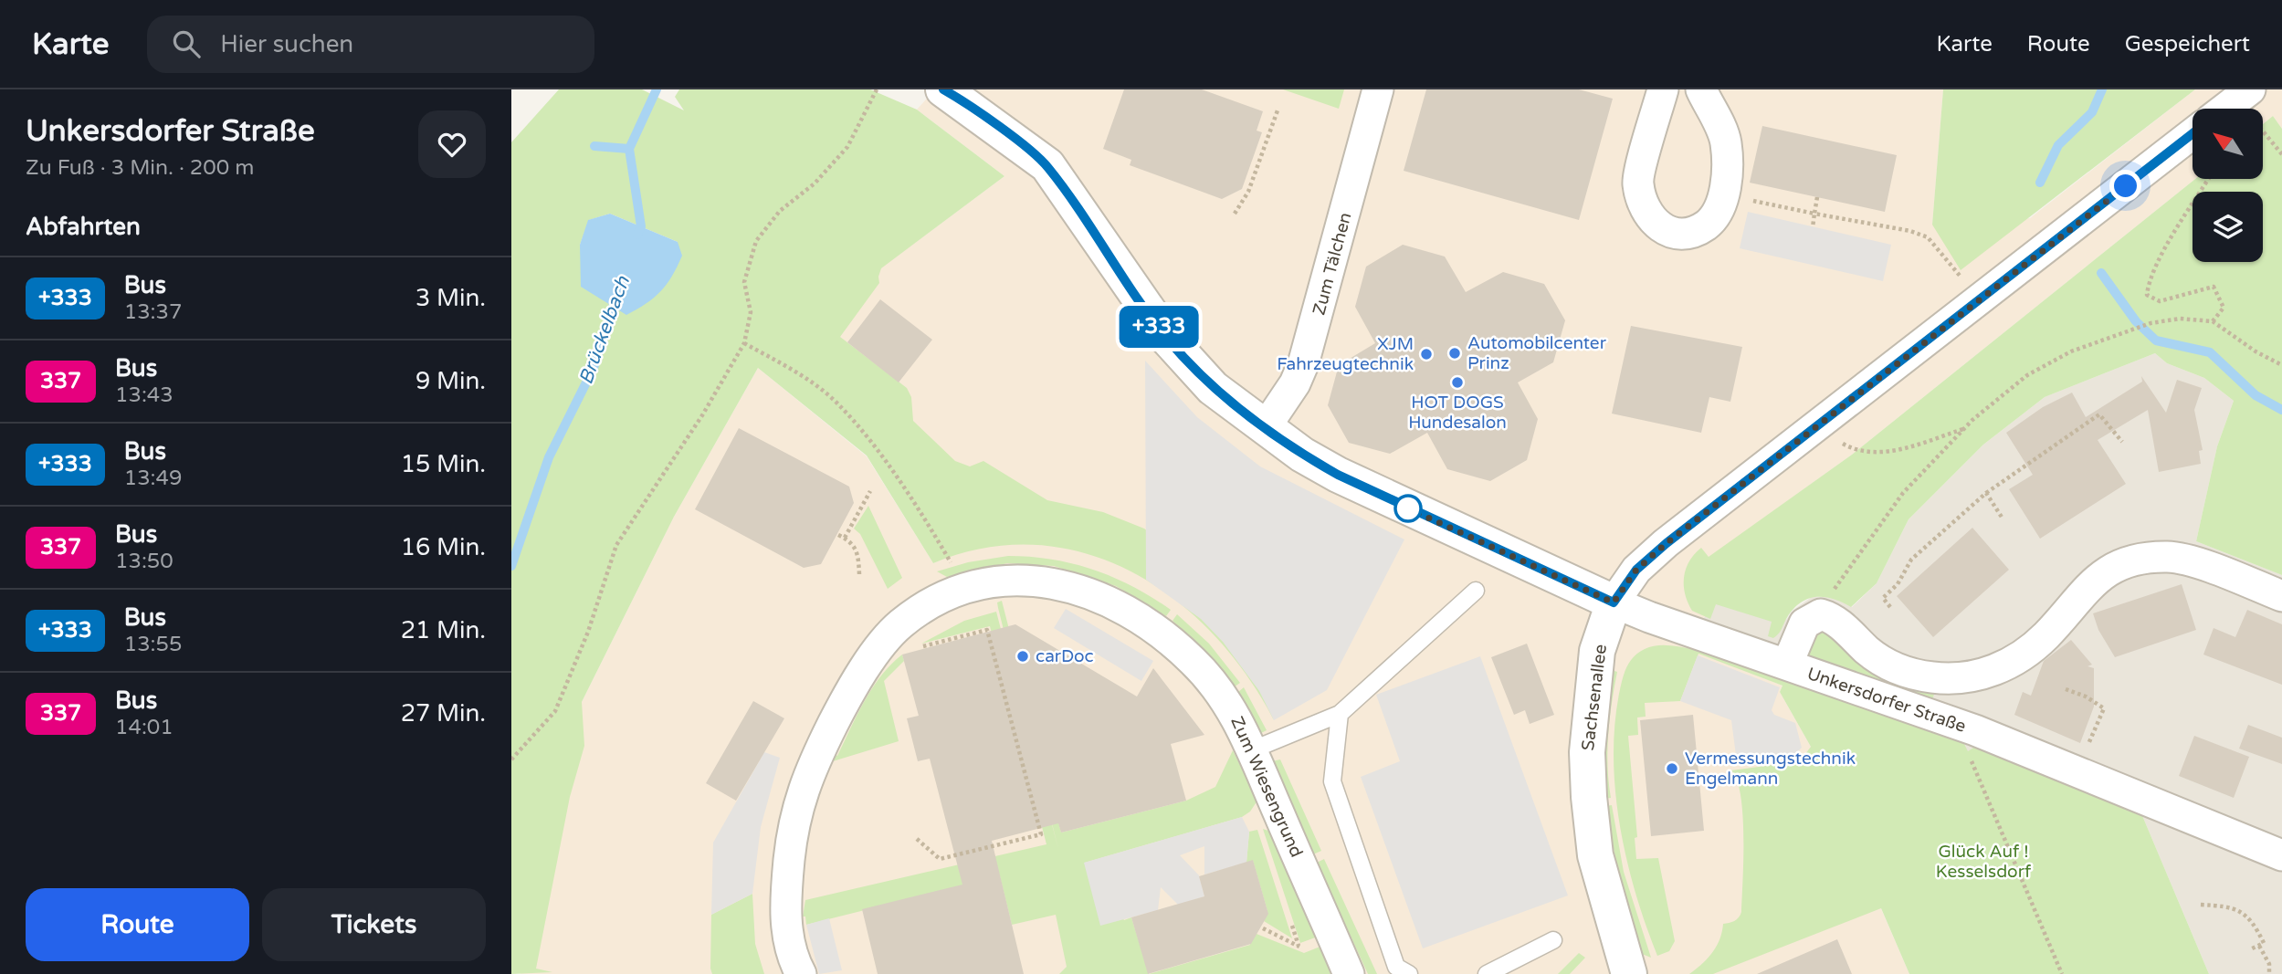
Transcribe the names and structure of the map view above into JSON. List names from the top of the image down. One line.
{"streets":{"street":["Zum Tälchen","Sachsenallee","Unkersdorfer Straße","Zum Wiesengrund"]},"crossings":[["Zum Tälchen","Unkersdorfer Straße"],["Sachsenallee","Unkersdorfer Straße"]],"water":["Brückelbach"],"parks":["Glück Auf ! Kesselsdorf"],"places":["Automobilcenter Prinz","XJM Fahrzeugtechnik","HOT DOGS Hundesalon","carDoc","Vermessungstechnik Engelmann"],"lines":["bus line +333"],"north":"top left","page":{"header":"Karte","search":"Hier suchen","nav":["Karte","Route","Gespeichert"],"heading":[["Unkersdorfer Straße","Zu Fuß · 3 Min. · 200 m"],"Abfahrten"],"on_map":"+333","list":[{"mark":"+333","name":"Bus","note":"13:37","value":"3 Min."},{"mark":"337","name":"Bus","note":"13:43","value":"9 Min."},{"mark":"+333","name":"Bus","note":"13:49","value":"15 Min."},{"mark":"337","name":"Bus","note":"13:50","value":"16 Min."},{"mark":"+333","name":"Bus","note":"13:55","value":"21 Min."},{"mark":"337","name":"Bus","note":"14:01","value":"27 Min."}],"buttons":["Route","Tickets"]}}
